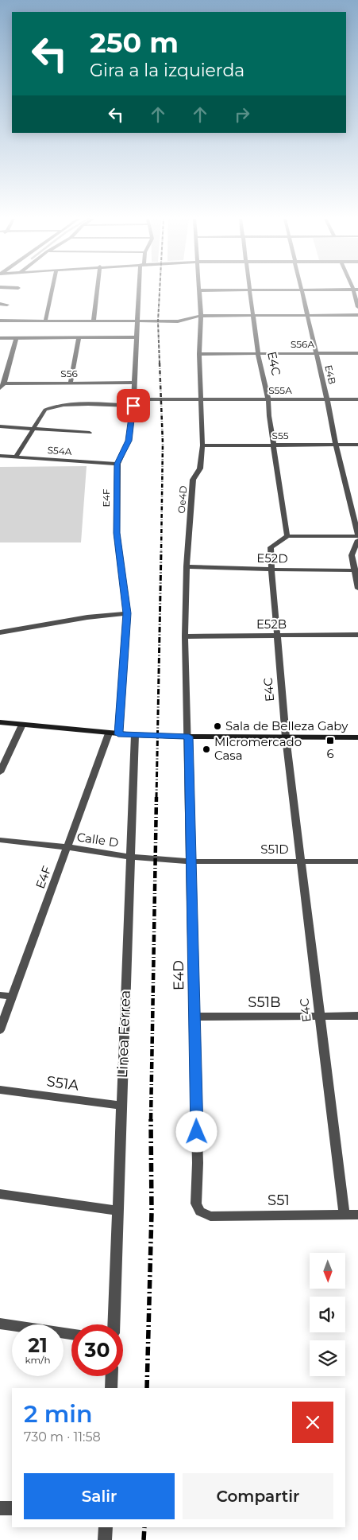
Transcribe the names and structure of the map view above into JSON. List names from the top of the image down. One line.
{"streets":{"street":["S56A","E4C","S56","E4B","S55A","S55","S54A","E4F","Oe4D","E52D","E52B","Calle D","S51D","E4D","S51B","Linea Ferrea","S51A","S51"]},"crossings":[["S56A","E4C"],["S56A","E4B"],["S56A","Oe4D"],["E4C","S55A"],["E4C","S55"],["E4C","E52D"],["E4C","E52B"],["E4C","S51D"],["E4C","S51B"],["E4C","S51"],["S56","E4F"],["E4B","S55A"],["E4B","S55"],["S55A","E4F"],["S55A","Oe4D"],["S55","Oe4D"],["S54A","E4F"],["E4F","Calle D"],["Oe4D","E52D"],["Oe4D","E52B"],["Oe4D","E4D"],["Calle D","S51D"],["Calle D","E4D"],["Calle D","Linea Ferrea"],["S51D","E4D"],["E4D","S51B"],["E4D","S51"],["Linea Ferrea","S51A"]],"places":{"other":["Sala de Belleza Gaby","MIcromercado Casa"],"transit":["6"]},"north":"bottom","page":{"turn":["250 m","Gira a la izquierda"],"speed":"21 km/h","limit":"30","heading":["2 min","730 m · 11:58"],"buttons":["Salir","Compartir"]}}
